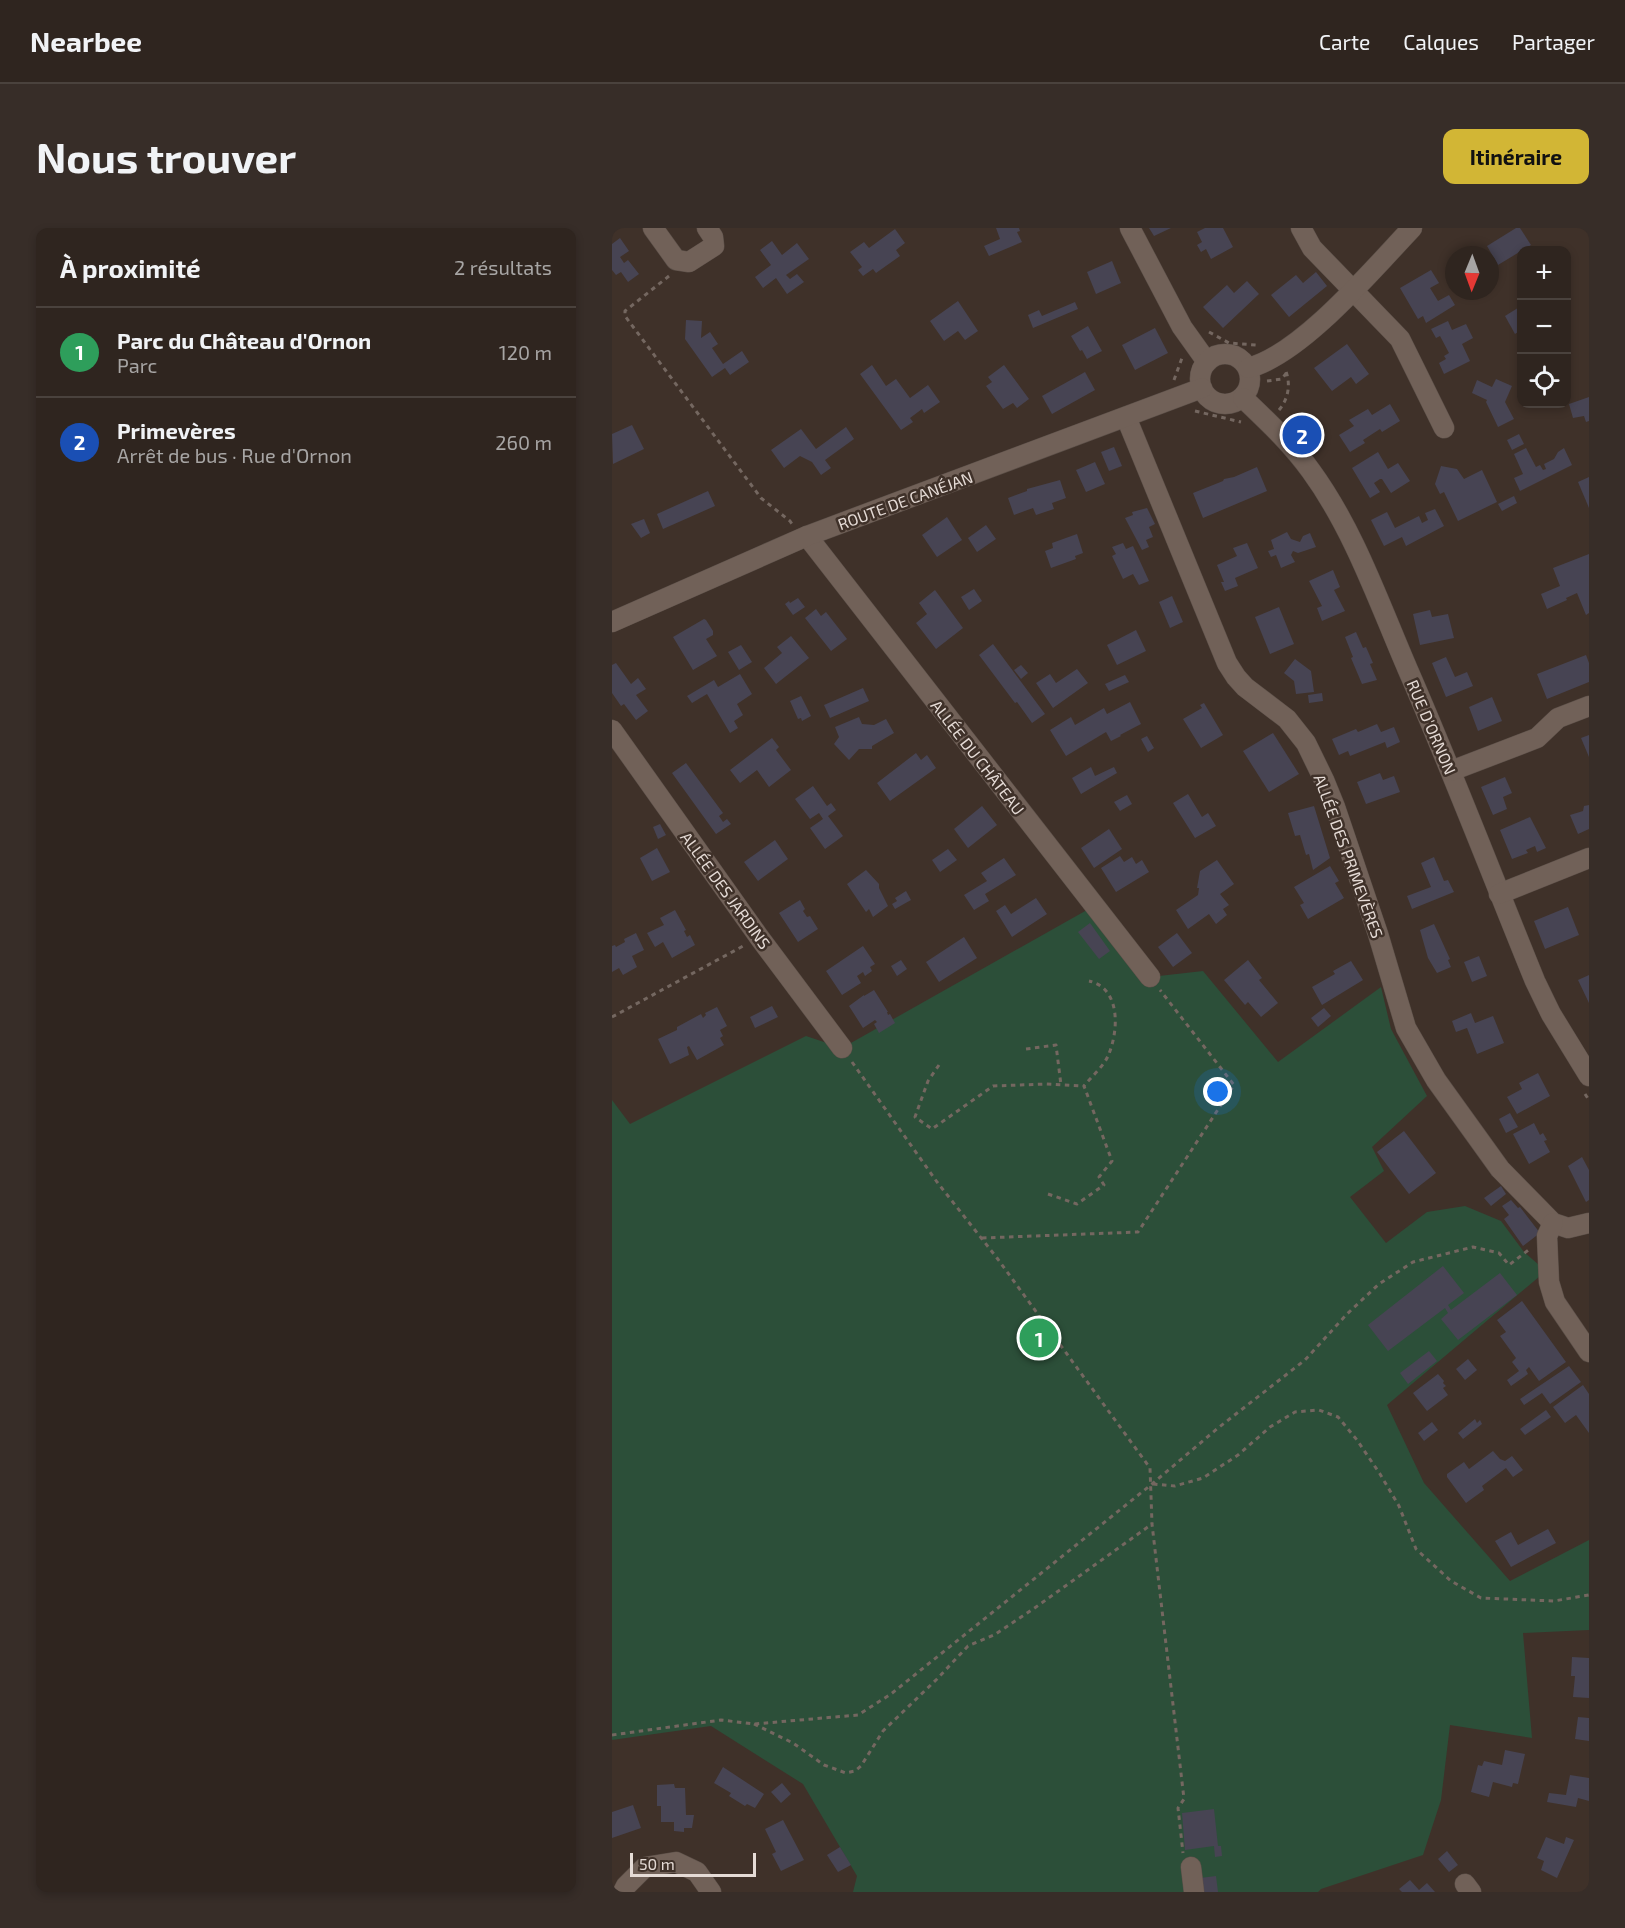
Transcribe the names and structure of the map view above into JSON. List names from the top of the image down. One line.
{"streets":{"street":["ROUTE DE CANÉJAN","RUE D'ORNON","ALLÉE DU CHÂTEAU","ALLÉE DES PRIMEVÈRES","ALLÉE DES JARDINS"]},"crossings":[["ROUTE DE CANÉJAN","RUE D'ORNON"],["ROUTE DE CANÉJAN","ALLÉE DU CHÂTEAU"],["ROUTE DE CANÉJAN","ALLÉE DES PRIMEVÈRES"]],"scale_bar":"50 m","north":"bottom","page":{"header":"Nearbee","nav":["Carte","Calques","Partager"],"buttons":"Itinéraire","title":"Nous trouver","heading":["À proximité","2 résultats"],"map_buttons":["+","−"],"list":[{"mark":"1","name":"Parc du Château d'Ornon","note":"Parc","value":"120 m"},{"mark":"2","name":"Primevères","note":"Arrêt de bus · Rue d'Ornon","value":"260 m"}],"pins":["2","1"],"scale":"50 m"}}
